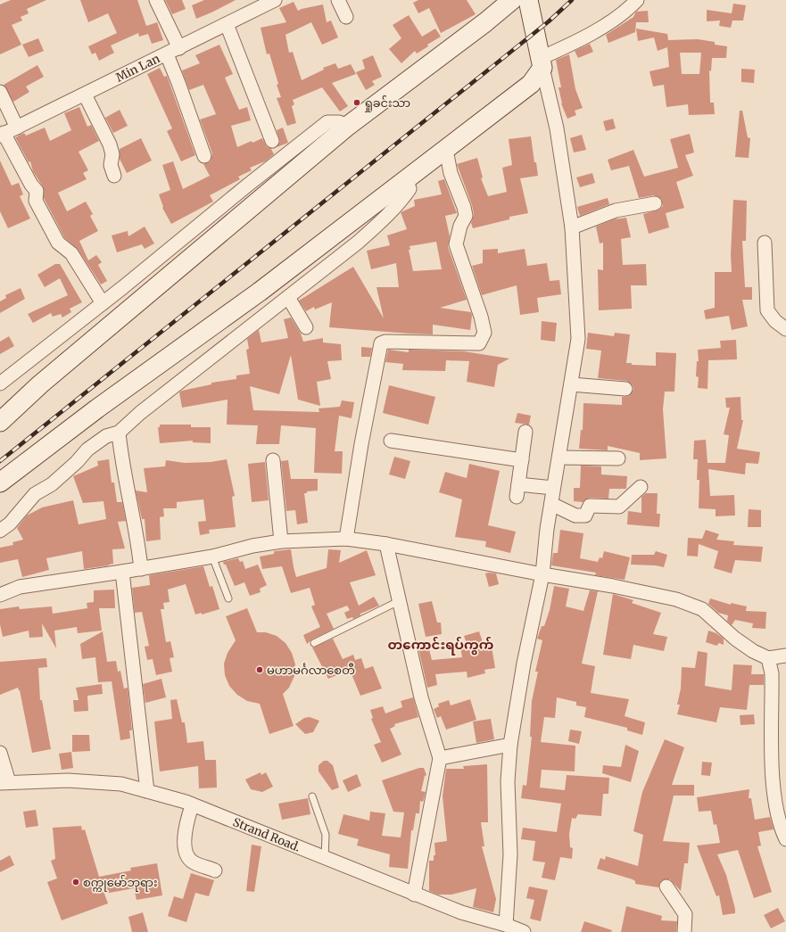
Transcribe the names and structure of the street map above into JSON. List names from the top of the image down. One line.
{"streets":{"street":["Min Lan","Strand Road."]},"districts":["တကောင်းရပ်ကွက်"],"places":["ရှုခင်းသာ","မဟာမင်္ဂလာစေတီ","စက္ကုမော်ဘုရား"]}
